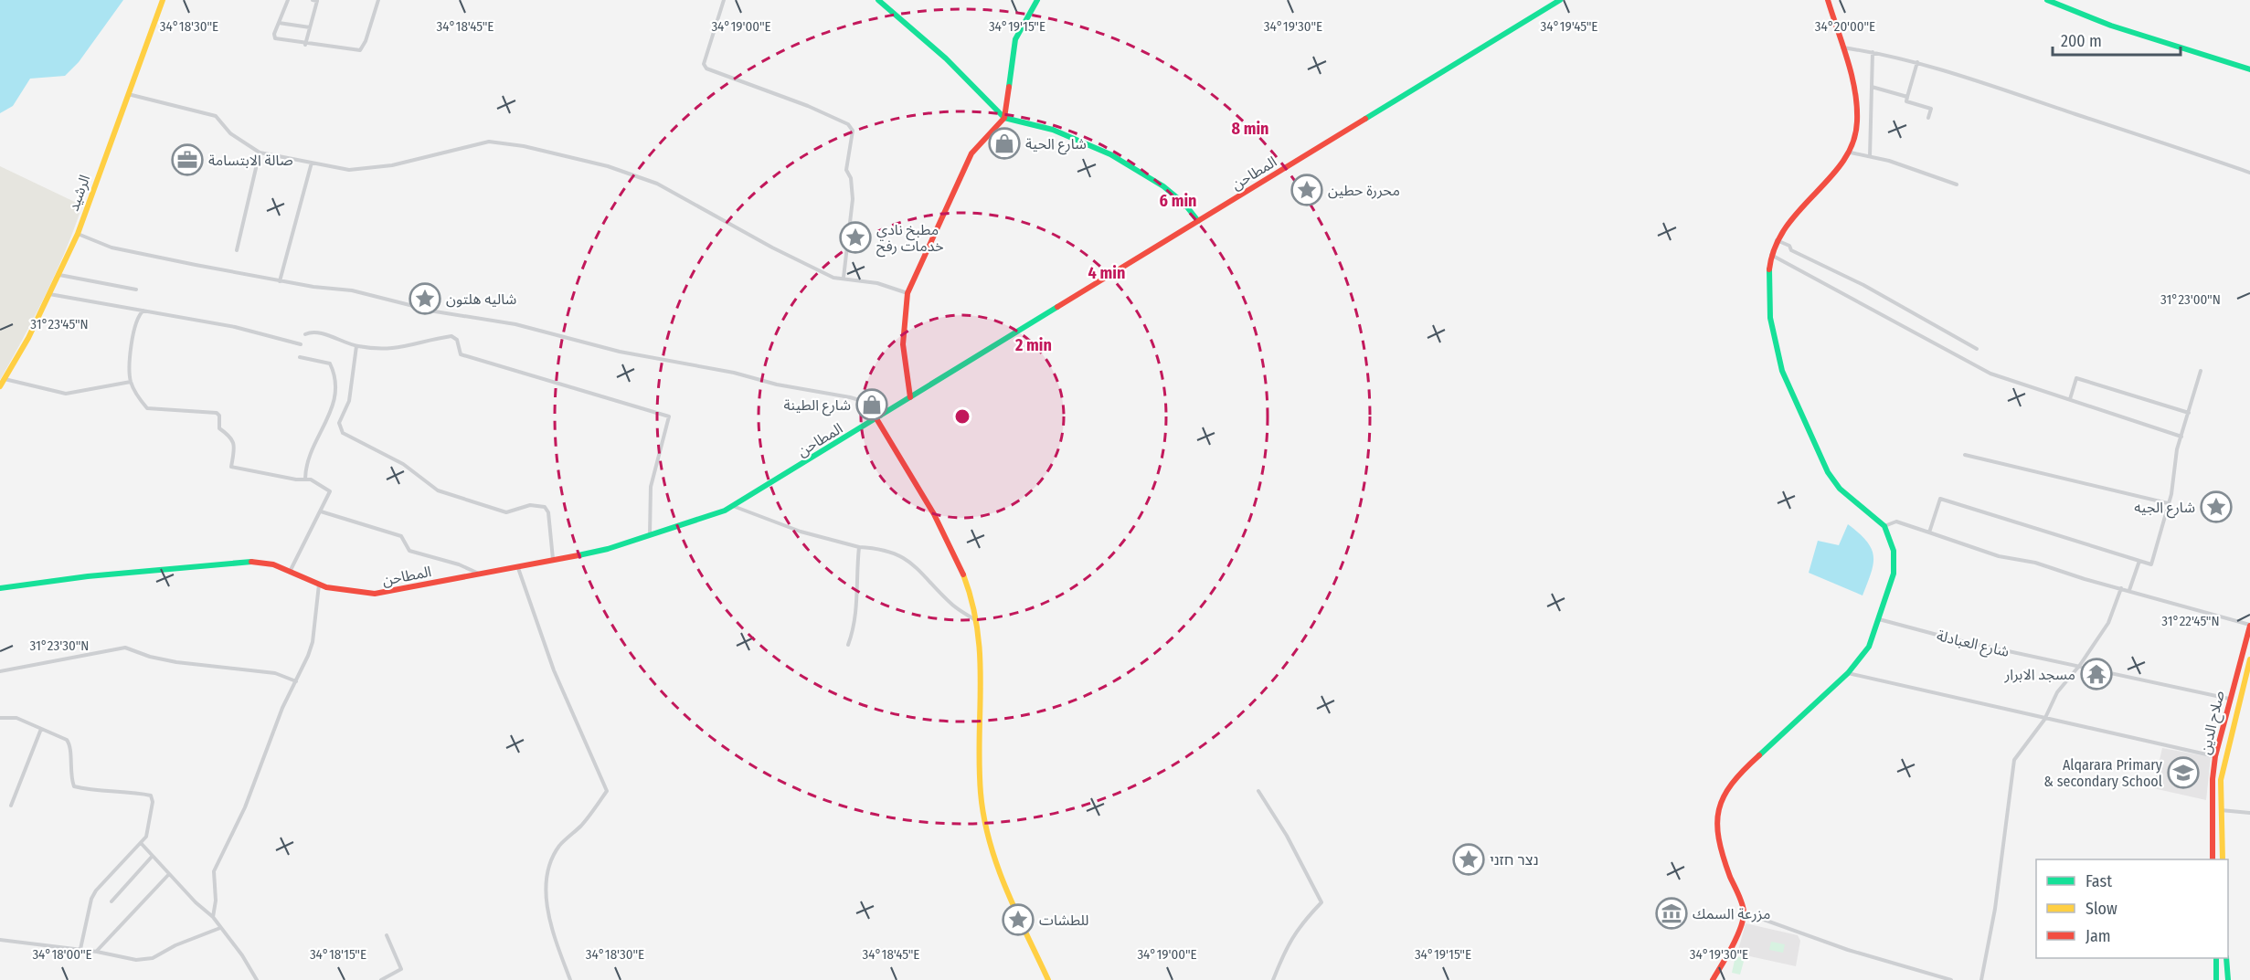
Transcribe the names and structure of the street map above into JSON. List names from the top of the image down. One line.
{"streets":{"main road":["المطاحن","الرشيد","صلاح الدين"],"street":["شارع العبادلة"]},"crossings":[["شارع العبادلة","صلاح الدين"]],"places":{"shop":["شارع الحية","شارع الطينة"],"office":["صالة الابتسامة"],"place":["محررة حطين","مطبخ نادي خدمات رفح","شاليه هلتون","شارع الجيه","נצר חזני","للطشات"],"temple":["مسجد الابرار"],"school or university":["Alqarara Primary & secondary School"],"museum":["مزرعة السمك"]},"legend":["Fast","Slow","Jam"],"scale_bar":"200 m","coordinates":["34°18'30\"E","34°18'45\"E","34°19'00\"E","34°19'15\"E","34°19'30\"E","34°19'45\"E","34°20'00\"E","31°23'00\"N","31°23'45\"N","31°22'45\"N","31°23'30\"N","34°18'00\"E","34°18'15\"E"],"rings":["8 min","6 min","4 min","2 min"]}
